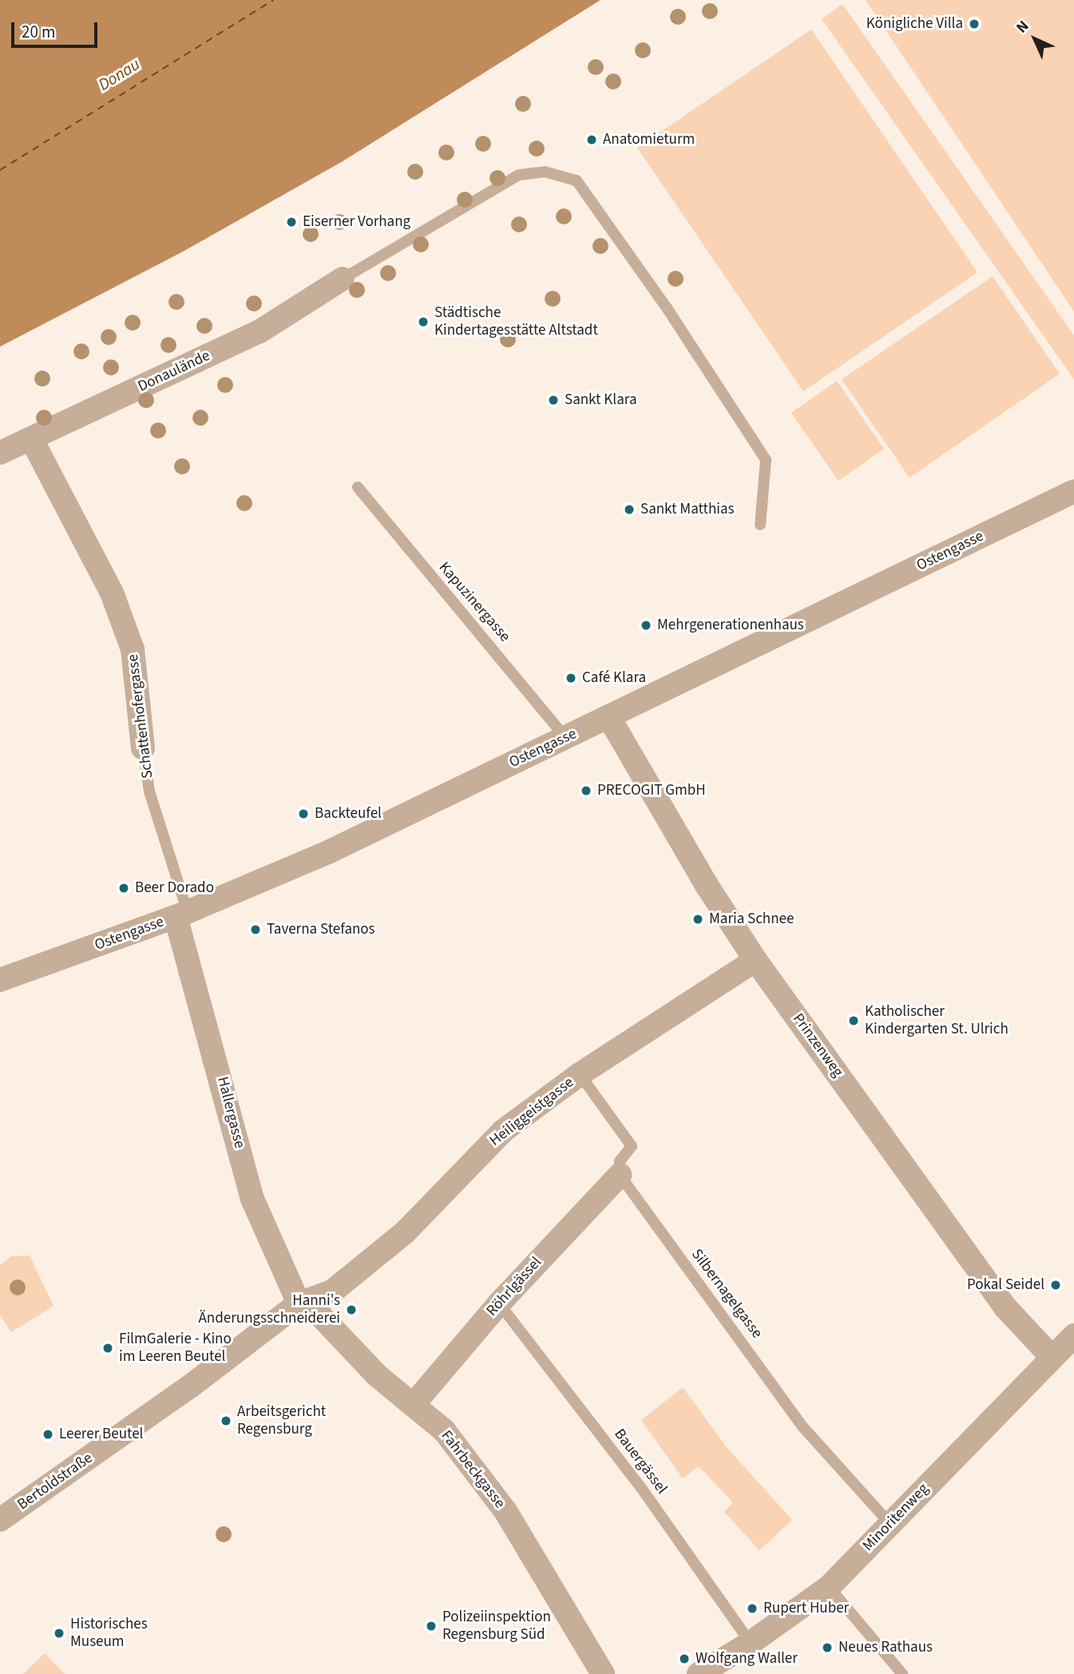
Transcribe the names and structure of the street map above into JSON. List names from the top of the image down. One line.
{"streets":{"street":["Donaulände","Ostengasse","Schattenhofergasse","Prinzenweg","Heiliggeistgasse","Hallergasse","Röhrlgässel","Fahrbeckgasse","Bertoldstraße","Minoritenweg"],"lane":["Kapuzinergasse","Silbernagelgasse","Bauergässel"]},"crossings":[["Donaulände","Schattenhofergasse"],["Ostengasse","Kapuzinergasse"],["Ostengasse","Schattenhofergasse"],["Ostengasse","Prinzenweg"],["Ostengasse","Hallergasse"],["Schattenhofergasse","Hallergasse"],["Prinzenweg","Heiliggeistgasse"],["Prinzenweg","Minoritenweg"],["Heiliggeistgasse","Hallergasse"],["Heiliggeistgasse","Fahrbeckgasse"],["Heiliggeistgasse","Bertoldstraße"],["Hallergasse","Fahrbeckgasse"],["Hallergasse","Bertoldstraße"],["Röhrlgässel","Silbernagelgasse"],["Röhrlgässel","Bauergässel"],["Röhrlgässel","Fahrbeckgasse"],["Silbernagelgasse","Minoritenweg"],["Bauergässel","Minoritenweg"],["Fahrbeckgasse","Bertoldstraße"]],"water":["Donau"],"places":["Königliche Villa","Anatomieturm","Eiserner Vorhang","Städtische Kindertagesstätte Altstadt","Sankt Klara","Sankt Matthias","Mehrgenerationenhaus","Café Klara","PRECOGIT GmbH","Backteufel","Beer Dorado","Maria Schnee","Taverna Stefanos","Katholischer Kindergarten St. Ulrich","Pokal Seidel","Hanni's Änderungsschneiderei","FilmGalerie - Kino im Leeren Beutel","Arbeitsgericht Regensburg","Leerer Beutel","Rupert Huber","Polizeiinspektion Regensburg Süd","Historisches Museum","Neues Rathaus","Wolfgang Waller"],"scale_bar":"20 m","north":"top left"}
